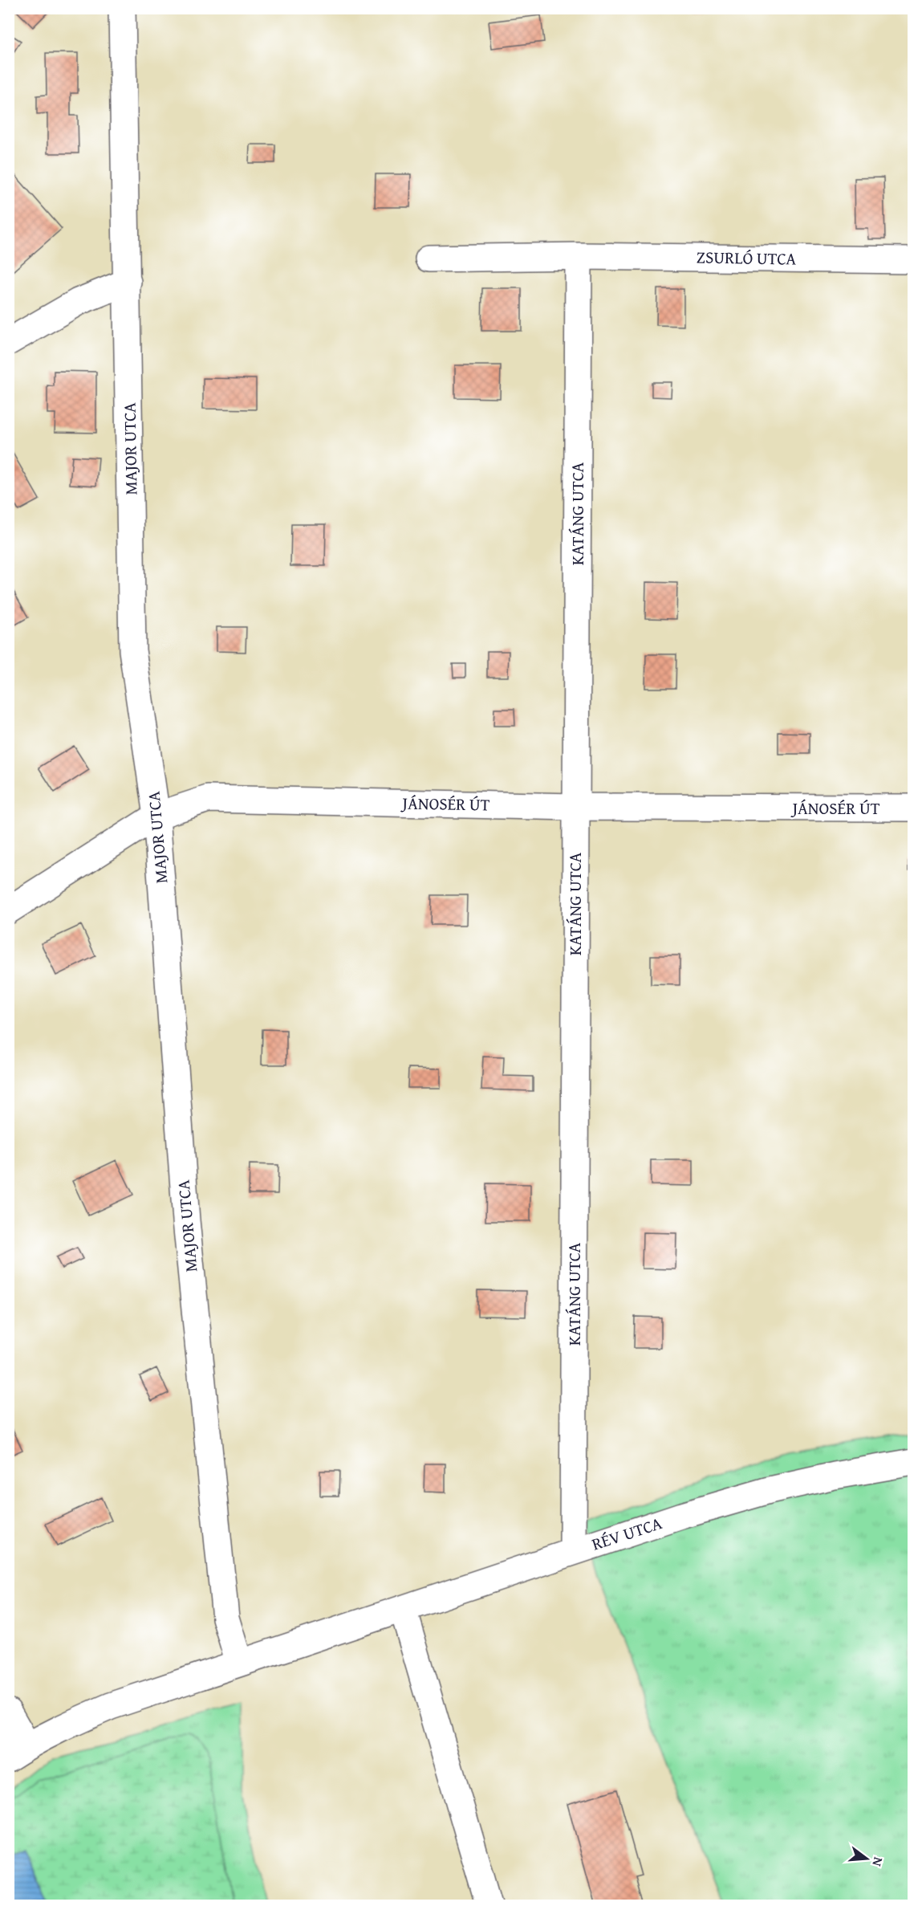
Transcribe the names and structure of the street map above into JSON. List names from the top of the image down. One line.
{"streets":{"street":["ZSURLÓ UTCA","MAJOR UTCA","KATÁNG UTCA","JÁNOSÉR ÚT","RÉV UTCA"]},"crossings":[["ZSURLÓ UTCA","KATÁNG UTCA"],["MAJOR UTCA","JÁNOSÉR ÚT"],["MAJOR UTCA","RÉV UTCA"],["KATÁNG UTCA","JÁNOSÉR ÚT"],["KATÁNG UTCA","RÉV UTCA"]],"north":"right"}
